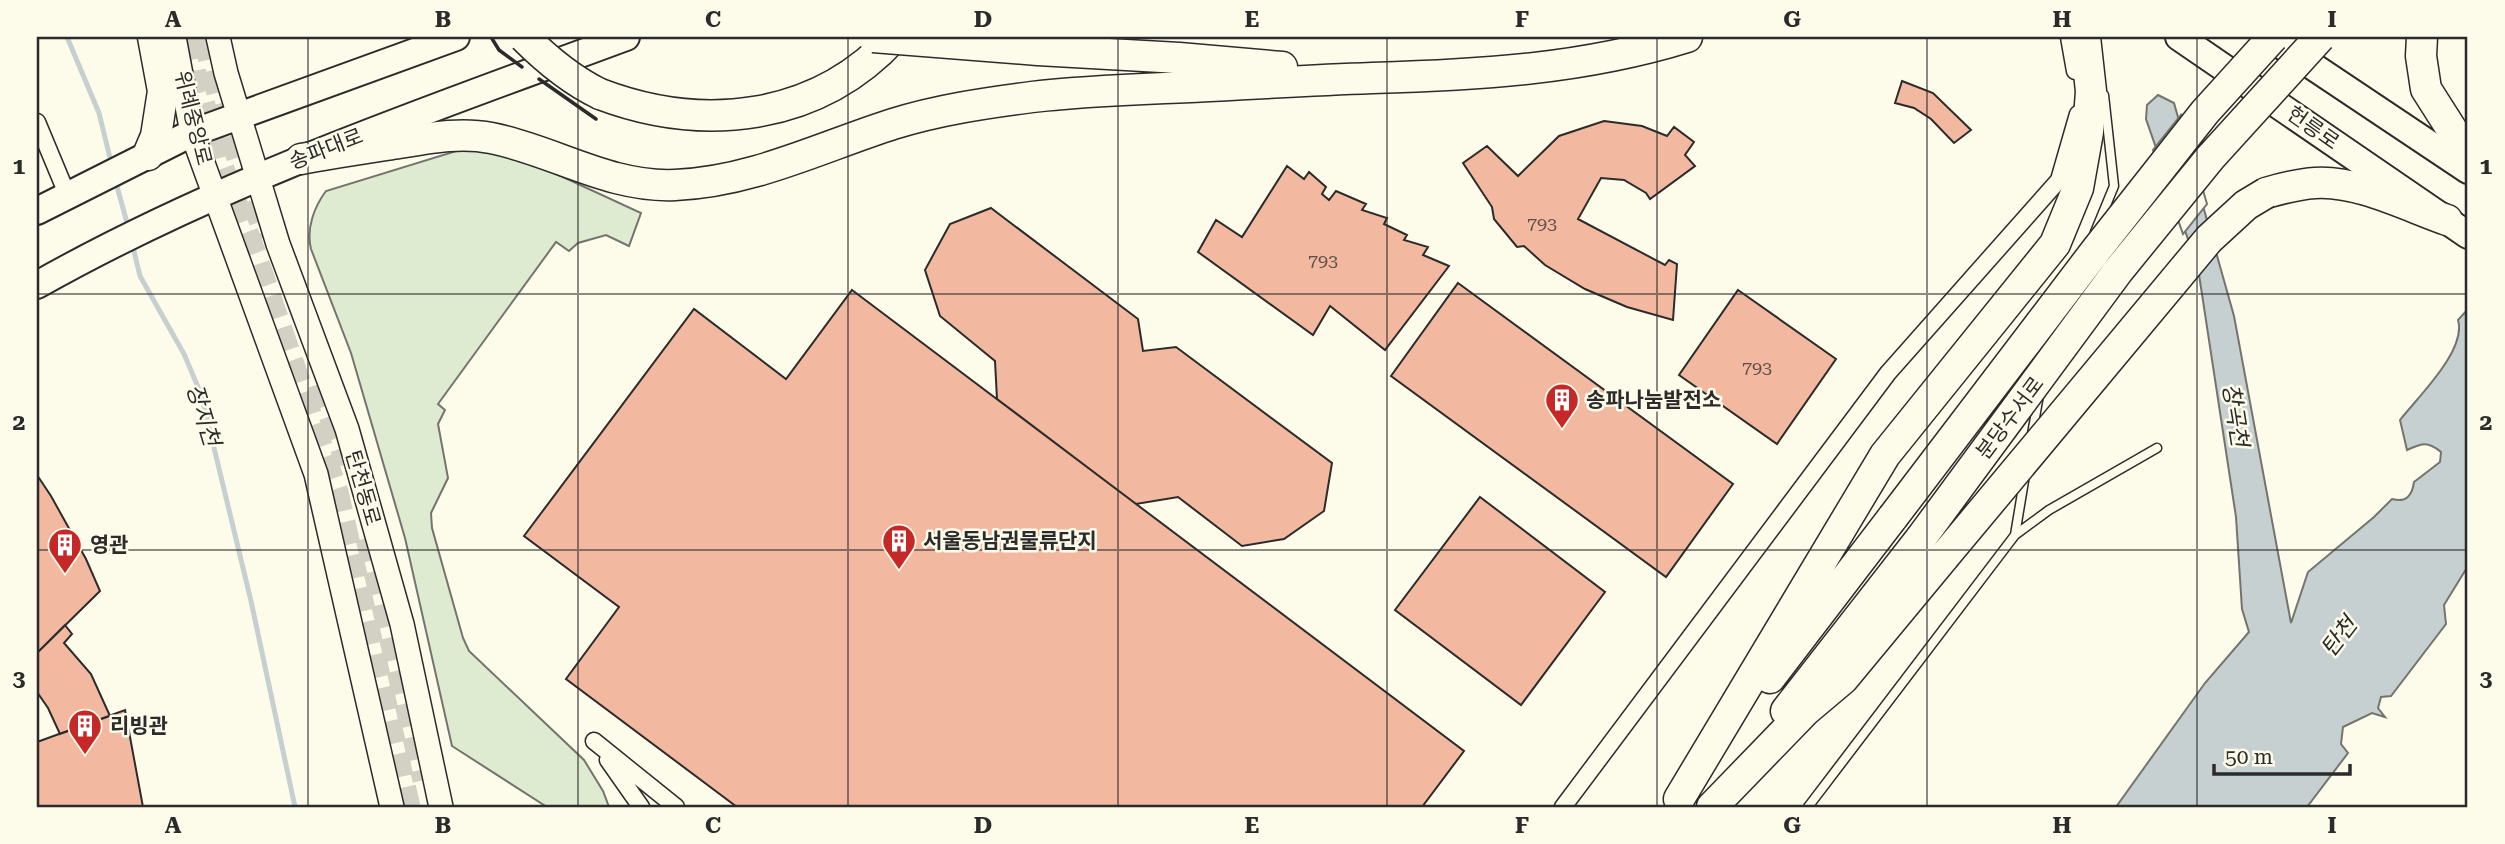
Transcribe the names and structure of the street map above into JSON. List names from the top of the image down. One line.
{"streets":{"highway":["분당수서로"],"main road":["위례중앙로","헌릉로","송파대로","탄천동로"]},"crossings":[["위례중앙로","송파대로"],["위례중앙로","탄천동로"],["송파대로","탄천동로"]],"water":["장지천","창곡천","탄천"],"places":{"building":["송파나눔발전소","서울동남권물류단지","영관","리빙관"]},"house_numbers":["793","793","793"],"scale_bar":"50 m","grid":{"columns":["A","B","C","D","E","F","G","H","I"],"rows":["1","2","3"]}}
